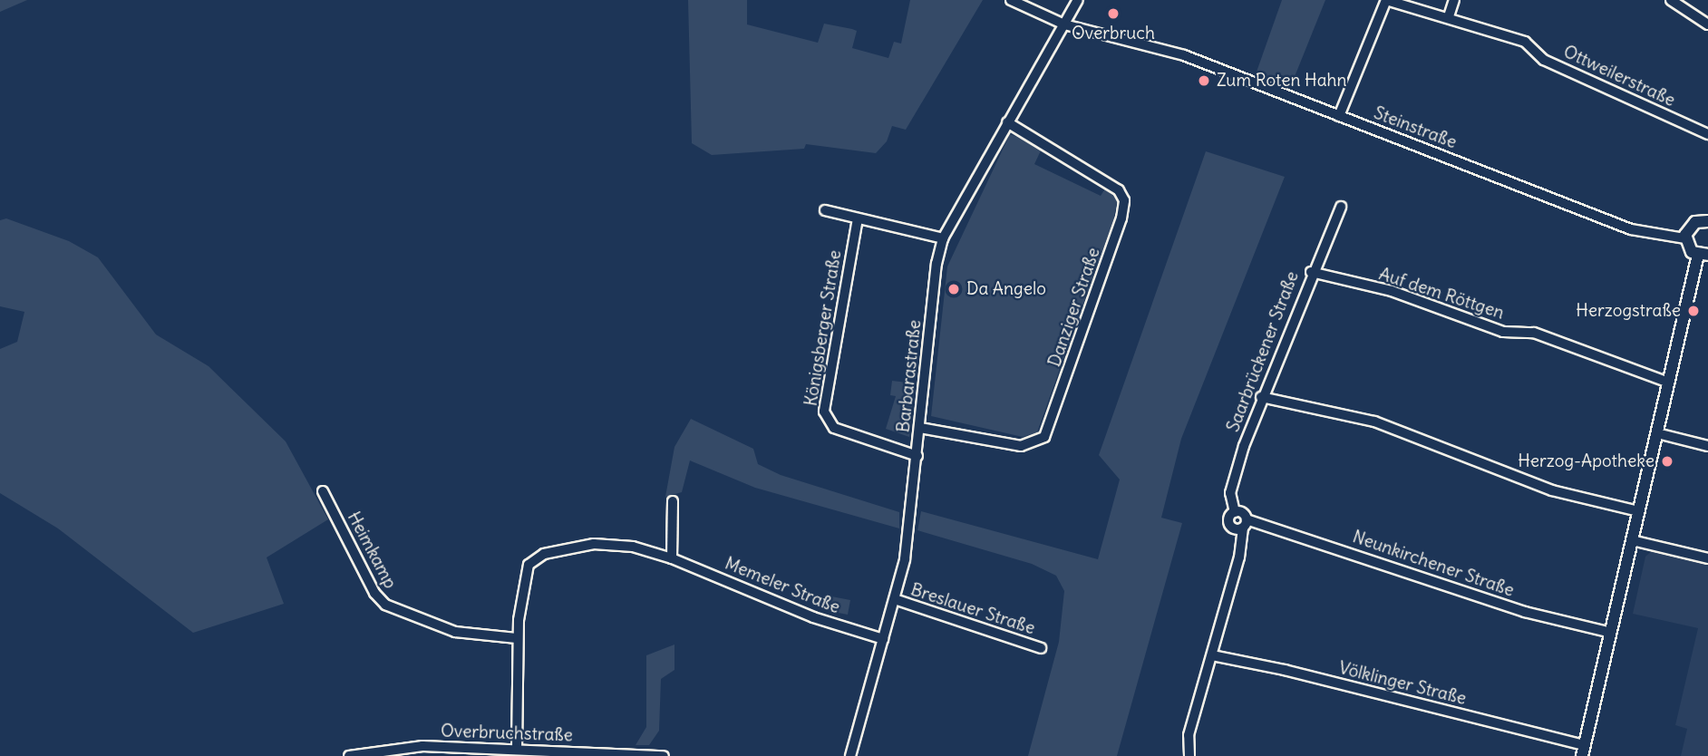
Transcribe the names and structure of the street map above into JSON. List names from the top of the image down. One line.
{"streets":{"street":["Ottweilerstraße","Steinstraße","Auf dem Röttgen","Danziger Straße","Königsberger Straße","Saarbrückener Straße","Barbarastraße","Heimkamp","Neunkirchener Straße","Memeler Straße","Breslauer Straße","Völklinger Straße","Overbruchstraße"]},"crossings":[["Ottweilerstraße","Steinstraße"],["Steinstraße","Barbarastraße"],["Auf dem Röttgen","Saarbrückener Straße"],["Danziger Straße","Barbarastraße"],["Königsberger Straße","Barbarastraße"],["Saarbrückener Straße","Neunkirchener Straße"],["Barbarastraße","Memeler Straße"],["Barbarastraße","Breslauer Straße"],["Heimkamp","Memeler Straße"]],"places":["Overbruch","Zum Roten Hahn","Da Angelo","Herzogstraße","Herzog-Apotheke"]}
